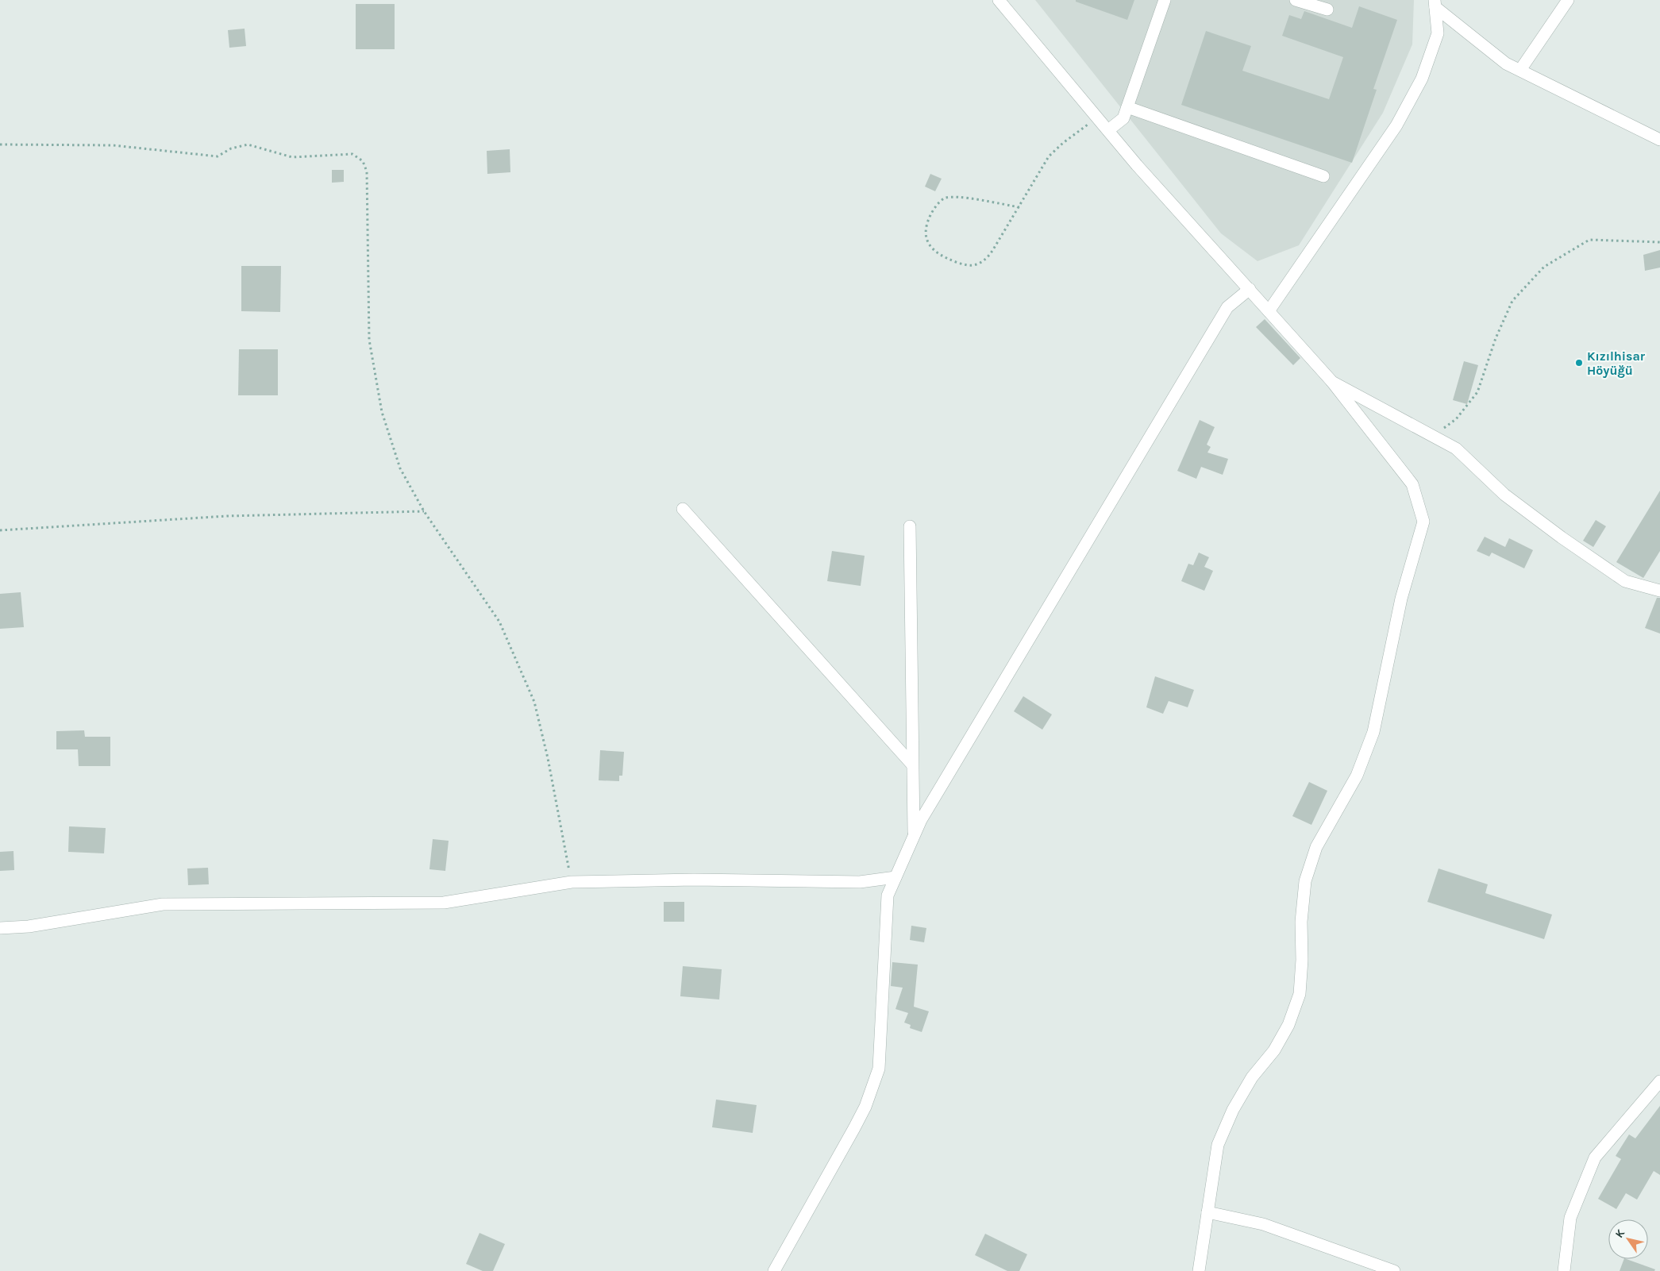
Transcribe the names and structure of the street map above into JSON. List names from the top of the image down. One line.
{"places":["Kızılhisar Höyüğü"],"north":"top left"}
